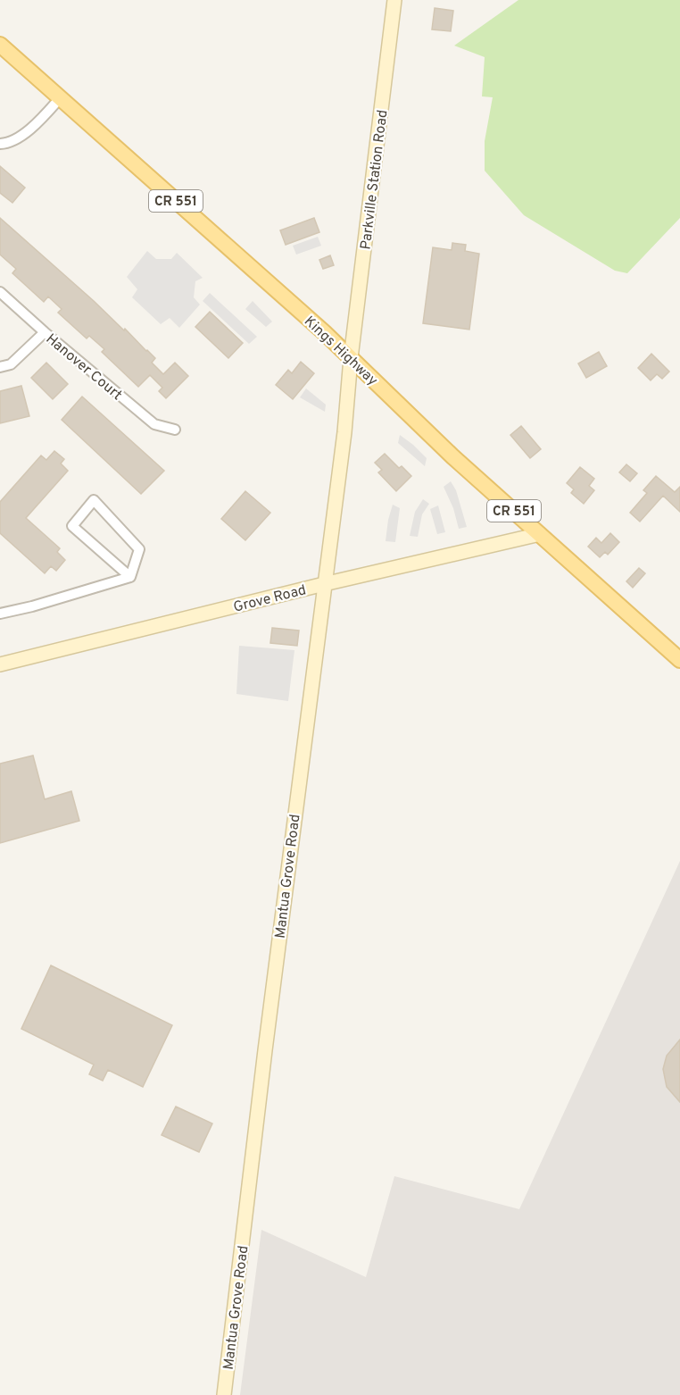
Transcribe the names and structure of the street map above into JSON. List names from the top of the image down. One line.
{"streets":{"main road":["Parkville Station Road","CR 551","Kings Highway","Grove Road","Mantua Grove Road"],"street":["Hanover Court"]},"crossings":[["Parkville Station Road","Kings Highway"],["Parkville Station Road","Mantua Grove Road"],["Kings Highway","Grove Road"],["Kings Highway","Mantua Grove Road"],["Grove Road","Mantua Grove Road"]]}
